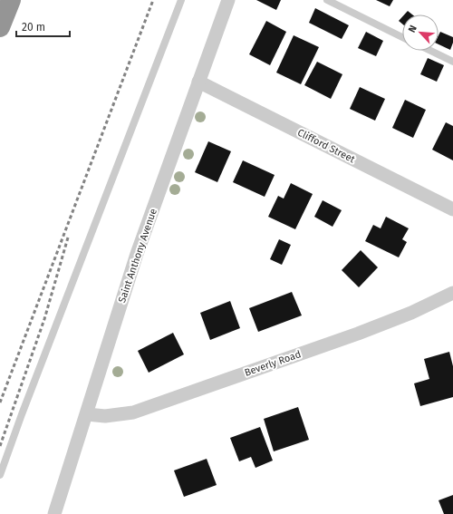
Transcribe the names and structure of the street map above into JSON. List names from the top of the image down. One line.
{"streets":{"street":["Clifford Street","Saint Anthony Avenue","Beverly Road"]},"crossings":[["Clifford Street","Saint Anthony Avenue"],["Saint Anthony Avenue","Beverly Road"]],"scale_bar":"20 m","north":"top left"}
